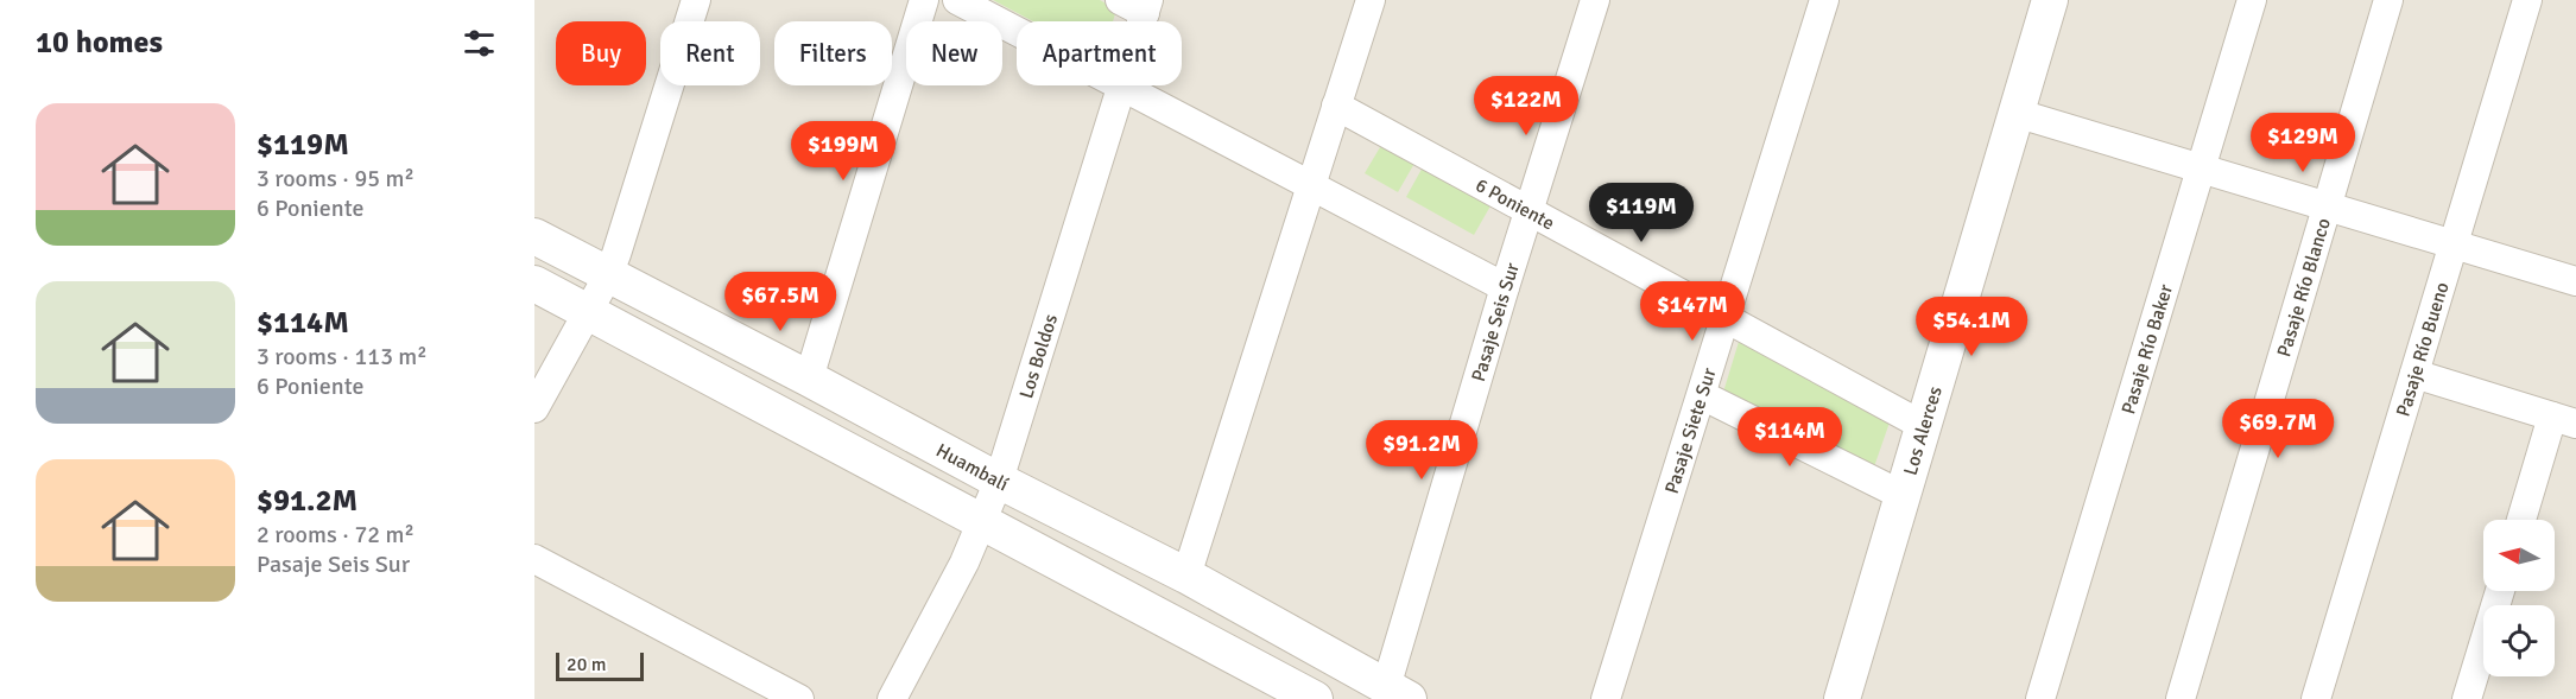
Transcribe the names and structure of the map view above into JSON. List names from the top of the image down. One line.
{"streets":{"street":["6 Poniente","Pasaje Río Blanco","Pasaje Seis Sur","Pasaje Río Baker","Pasaje Río Bueno","Los Boldos","Pasaje Siete Sur","Los Alerces","Huambalí"]},"crossings":[["6 Poniente","Pasaje Seis Sur"],["6 Poniente","Pasaje Siete Sur"],["6 Poniente","Los Alerces"],["Pasaje Seis Sur","Huambalí"],["Los Boldos","Huambalí"]],"scale_bar":"20 m","north":"left","page":{"heading":"10 homes","chip":["Buy","Rent","Filters","New","Apartment"],"price":["$122M","$129M","$199M","$119M","$67.5M","$147M","$54.1M","$69.7M","$114M","$91.2M"],"list":[{"name":"$119M","note":"3 rooms · 95 m² · 6 Poniente"},{"name":"$114M","note":"3 rooms · 113 m² · 6 Poniente"},{"name":"$91.2M","note":"2 rooms · 72 m² · Pasaje Seis Sur"}],"scale":"20 m"}}
